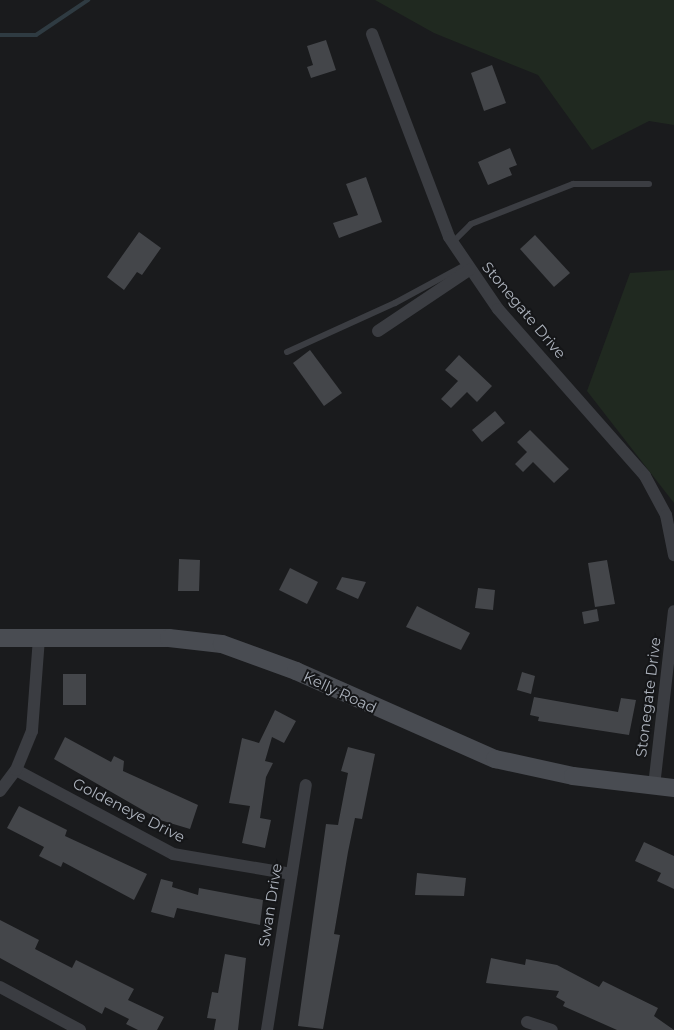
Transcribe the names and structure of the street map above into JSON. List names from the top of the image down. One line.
{"streets":{"street":["Stonegate Drive","Kelly Road","Goldeneye Drive","Swan Drive"]},"crossings":[["Stonegate Drive","Kelly Road"],["Goldeneye Drive","Swan Drive"]]}
